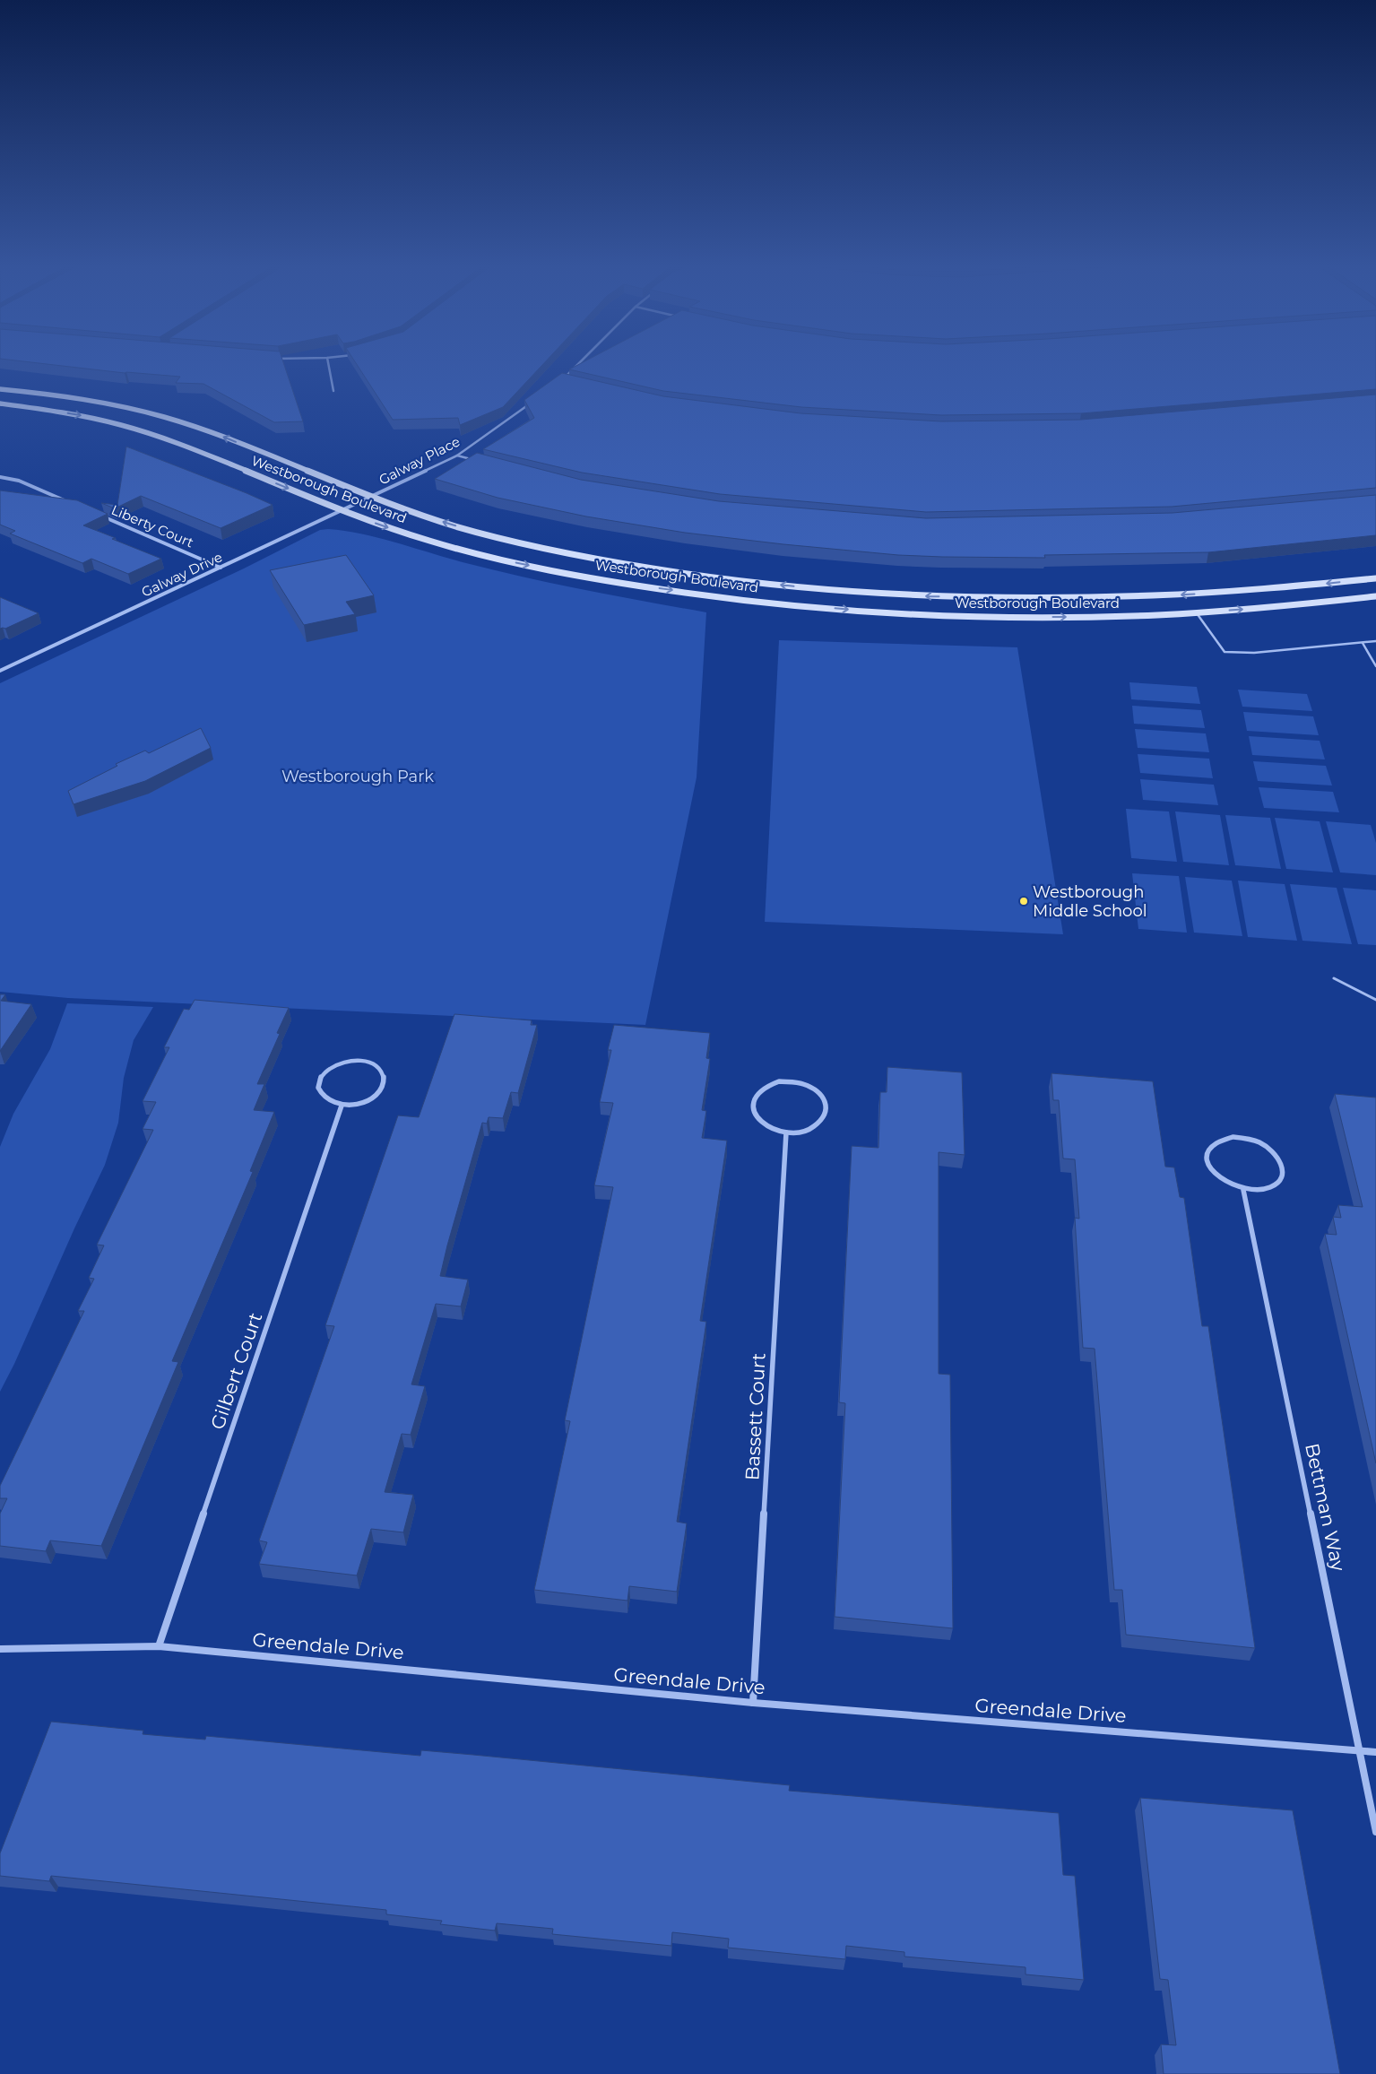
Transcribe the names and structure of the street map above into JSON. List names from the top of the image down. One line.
{"streets":{"main road":["Westborough Boulevard"],"street":["Galway Place","Liberty Court","Galway Drive","Gilbert Court","Bassett Court","Bettman Way","Greendale Drive"]},"crossings":[["Galway Place","Westborough Boulevard"],["Galway Place","Galway Drive"],["Westborough Boulevard","Galway Drive"],["Liberty Court","Galway Drive"],["Gilbert Court","Greendale Drive"],["Bassett Court","Greendale Drive"],["Bettman Way","Greendale Drive"]],"parks":["Westborough Park"],"places":["Westborough Middle School"]}
